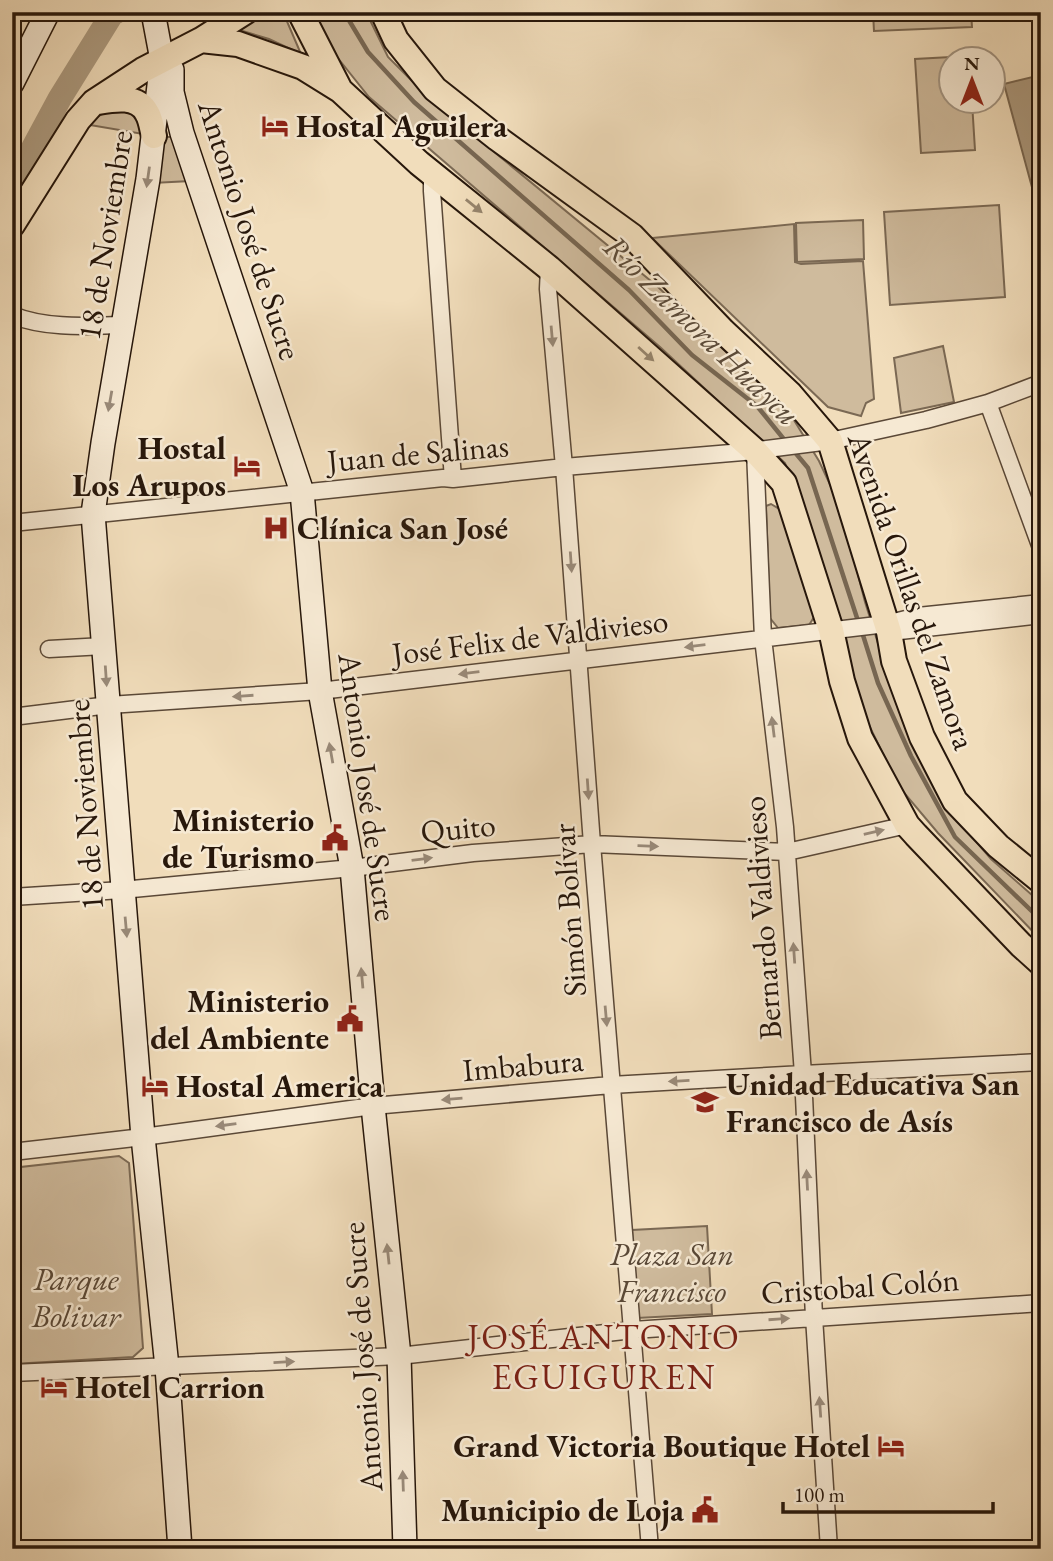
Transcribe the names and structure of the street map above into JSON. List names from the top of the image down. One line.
{"streets":{"main road":["Avenida Orillas del Zamora"],"street":["Antonio José de Sucre","18 de Noviembre","Juan de Salinas","José Felix de Valdivieso","Quito","Simón Bolívar","Bernardo Valdivieso","Imbabura","Cristobal Colón"]},"crossings":[["Antonio José de Sucre","18 de Noviembre"],["Antonio José de Sucre","Juan de Salinas"],["Antonio José de Sucre","José Felix de Valdivieso"],["Antonio José de Sucre","Quito"],["Antonio José de Sucre","Imbabura"],["Antonio José de Sucre","Cristobal Colón"],["18 de Noviembre","Juan de Salinas"],["18 de Noviembre","José Felix de Valdivieso"],["18 de Noviembre","Quito"],["18 de Noviembre","Imbabura"],["18 de Noviembre","Cristobal Colón"],["Juan de Salinas","Avenida Orillas del Zamora"],["Juan de Salinas","Simón Bolívar"],["Juan de Salinas","Bernardo Valdivieso"],["Avenida Orillas del Zamora","José Felix de Valdivieso"],["José Felix de Valdivieso","Simón Bolívar"],["José Felix de Valdivieso","Bernardo Valdivieso"],["Quito","Simón Bolívar"],["Quito","Bernardo Valdivieso"],["Simón Bolívar","Imbabura"],["Simón Bolívar","Cristobal Colón"],["Bernardo Valdivieso","Imbabura"],["Bernardo Valdivieso","Cristobal Colón"]],"one_way":["Antonio José de Sucre","18 de Noviembre","José Felix de Valdivieso","Quito","Simón Bolívar","Bernardo Valdivieso","Imbabura","Cristobal Colón"],"districts":["JOSÉ ANTONIO EGUIGUREN"],"water":["Río Zamora Huaycu"],"parks":["Plaza San Francisco","Parque Bolivar"],"places":{"hotel":["Hostal Aguilera","Hostal Los Arupos","Hostal America","Hotel Carrion","Grand Victoria Boutique Hotel"],"hospital":["Clínica San José"],"public building":["Ministerio de Turismo","Ministerio del Ambiente","Municipio de Loja"],"school or university":["Unidad Educativa San Francisco de Asís"]},"scale_bar":"100 m","north":"top"}
